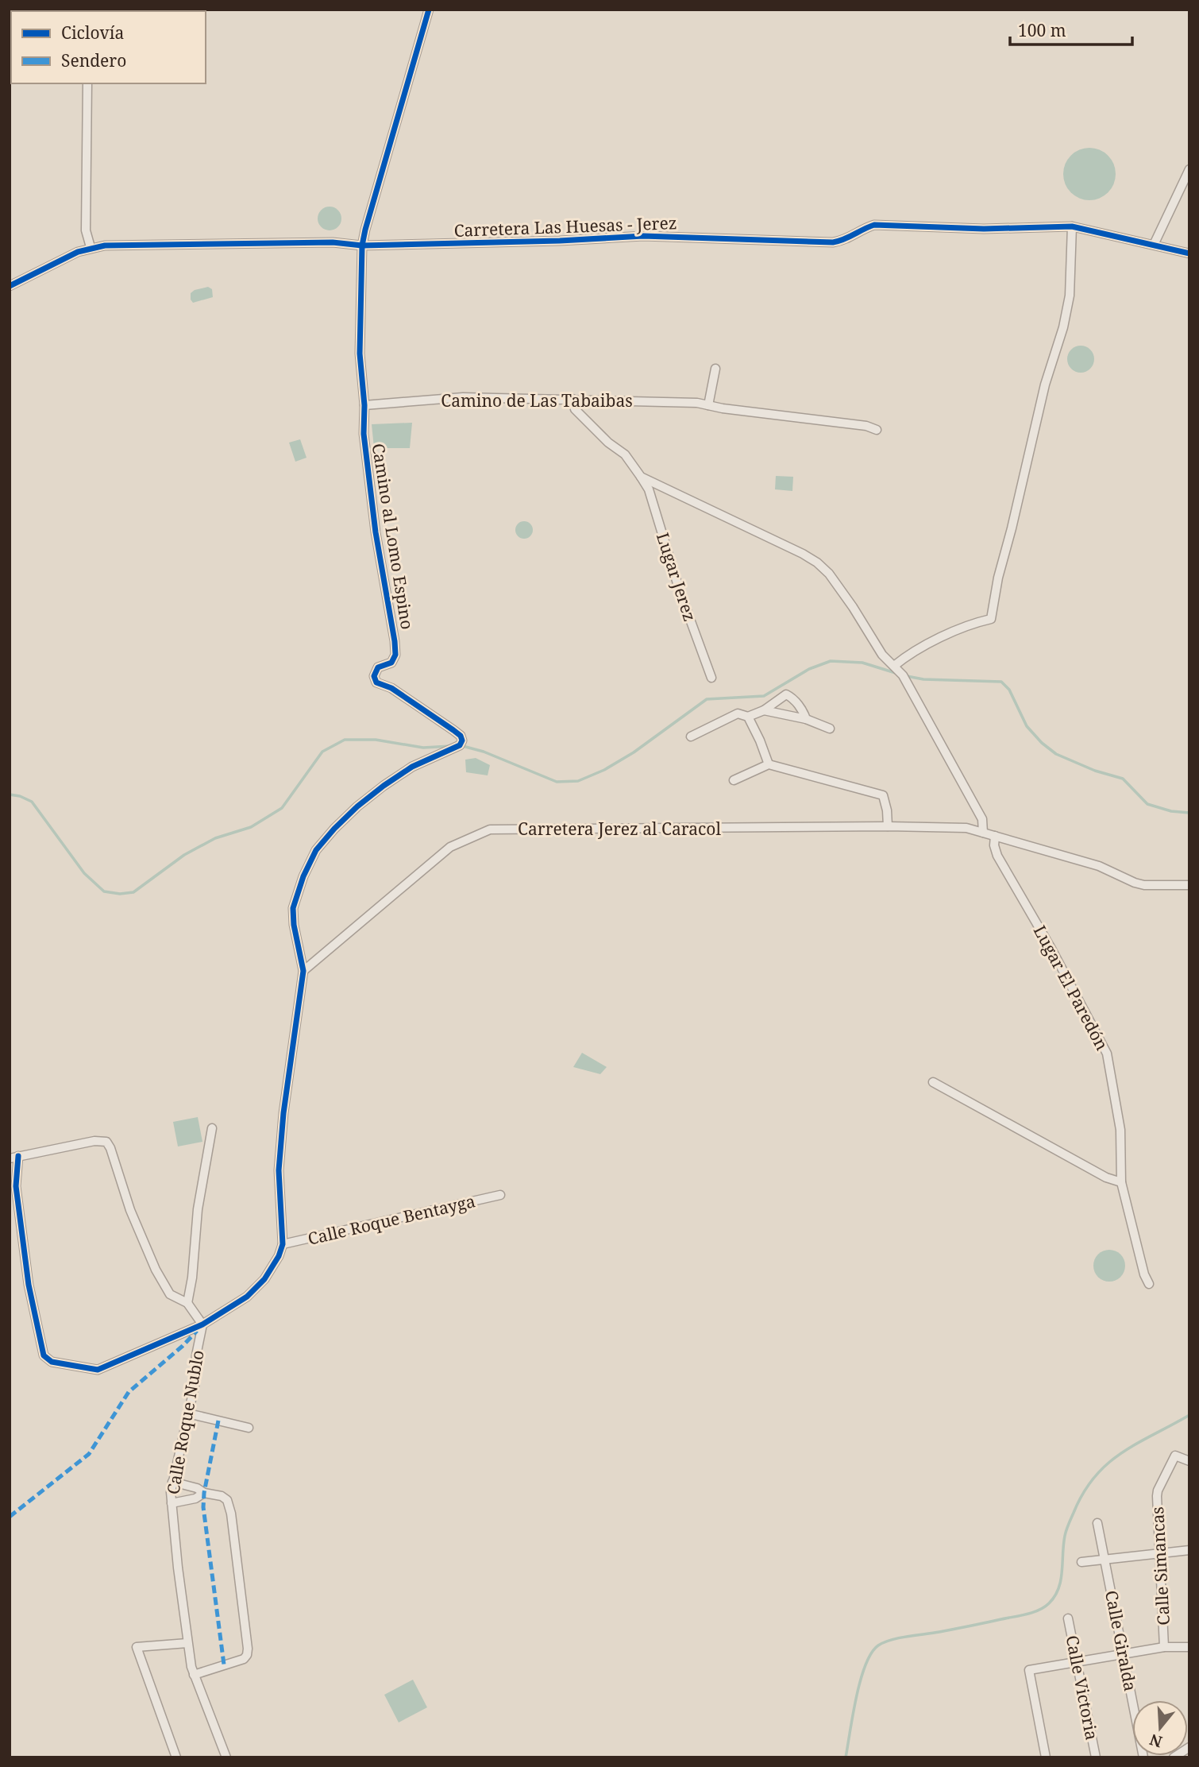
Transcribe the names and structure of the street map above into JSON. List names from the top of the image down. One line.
{"streets":{"street":["Carretera Las Huesas - Jerez","Camino de Las Tabaibas","Camino al Lomo Espino","Lugar Jerez","Carretera Jerez al Caracol","Lugar El Paredón","Calle Roque Bentayga","Calle Roque Nublo","Calle Simancas","Calle Giralda","Calle Victoria"]},"crossings":[["Carretera Las Huesas - Jerez","Camino al Lomo Espino"],["Camino de Las Tabaibas","Camino al Lomo Espino"],["Camino de Las Tabaibas","Lugar Jerez"],["Camino al Lomo Espino","Carretera Jerez al Caracol"],["Carretera Jerez al Caracol","Lugar El Paredón"]],"legend":["Ciclovía","Sendero"],"scale_bar":"100 m","north":"bottom"}
